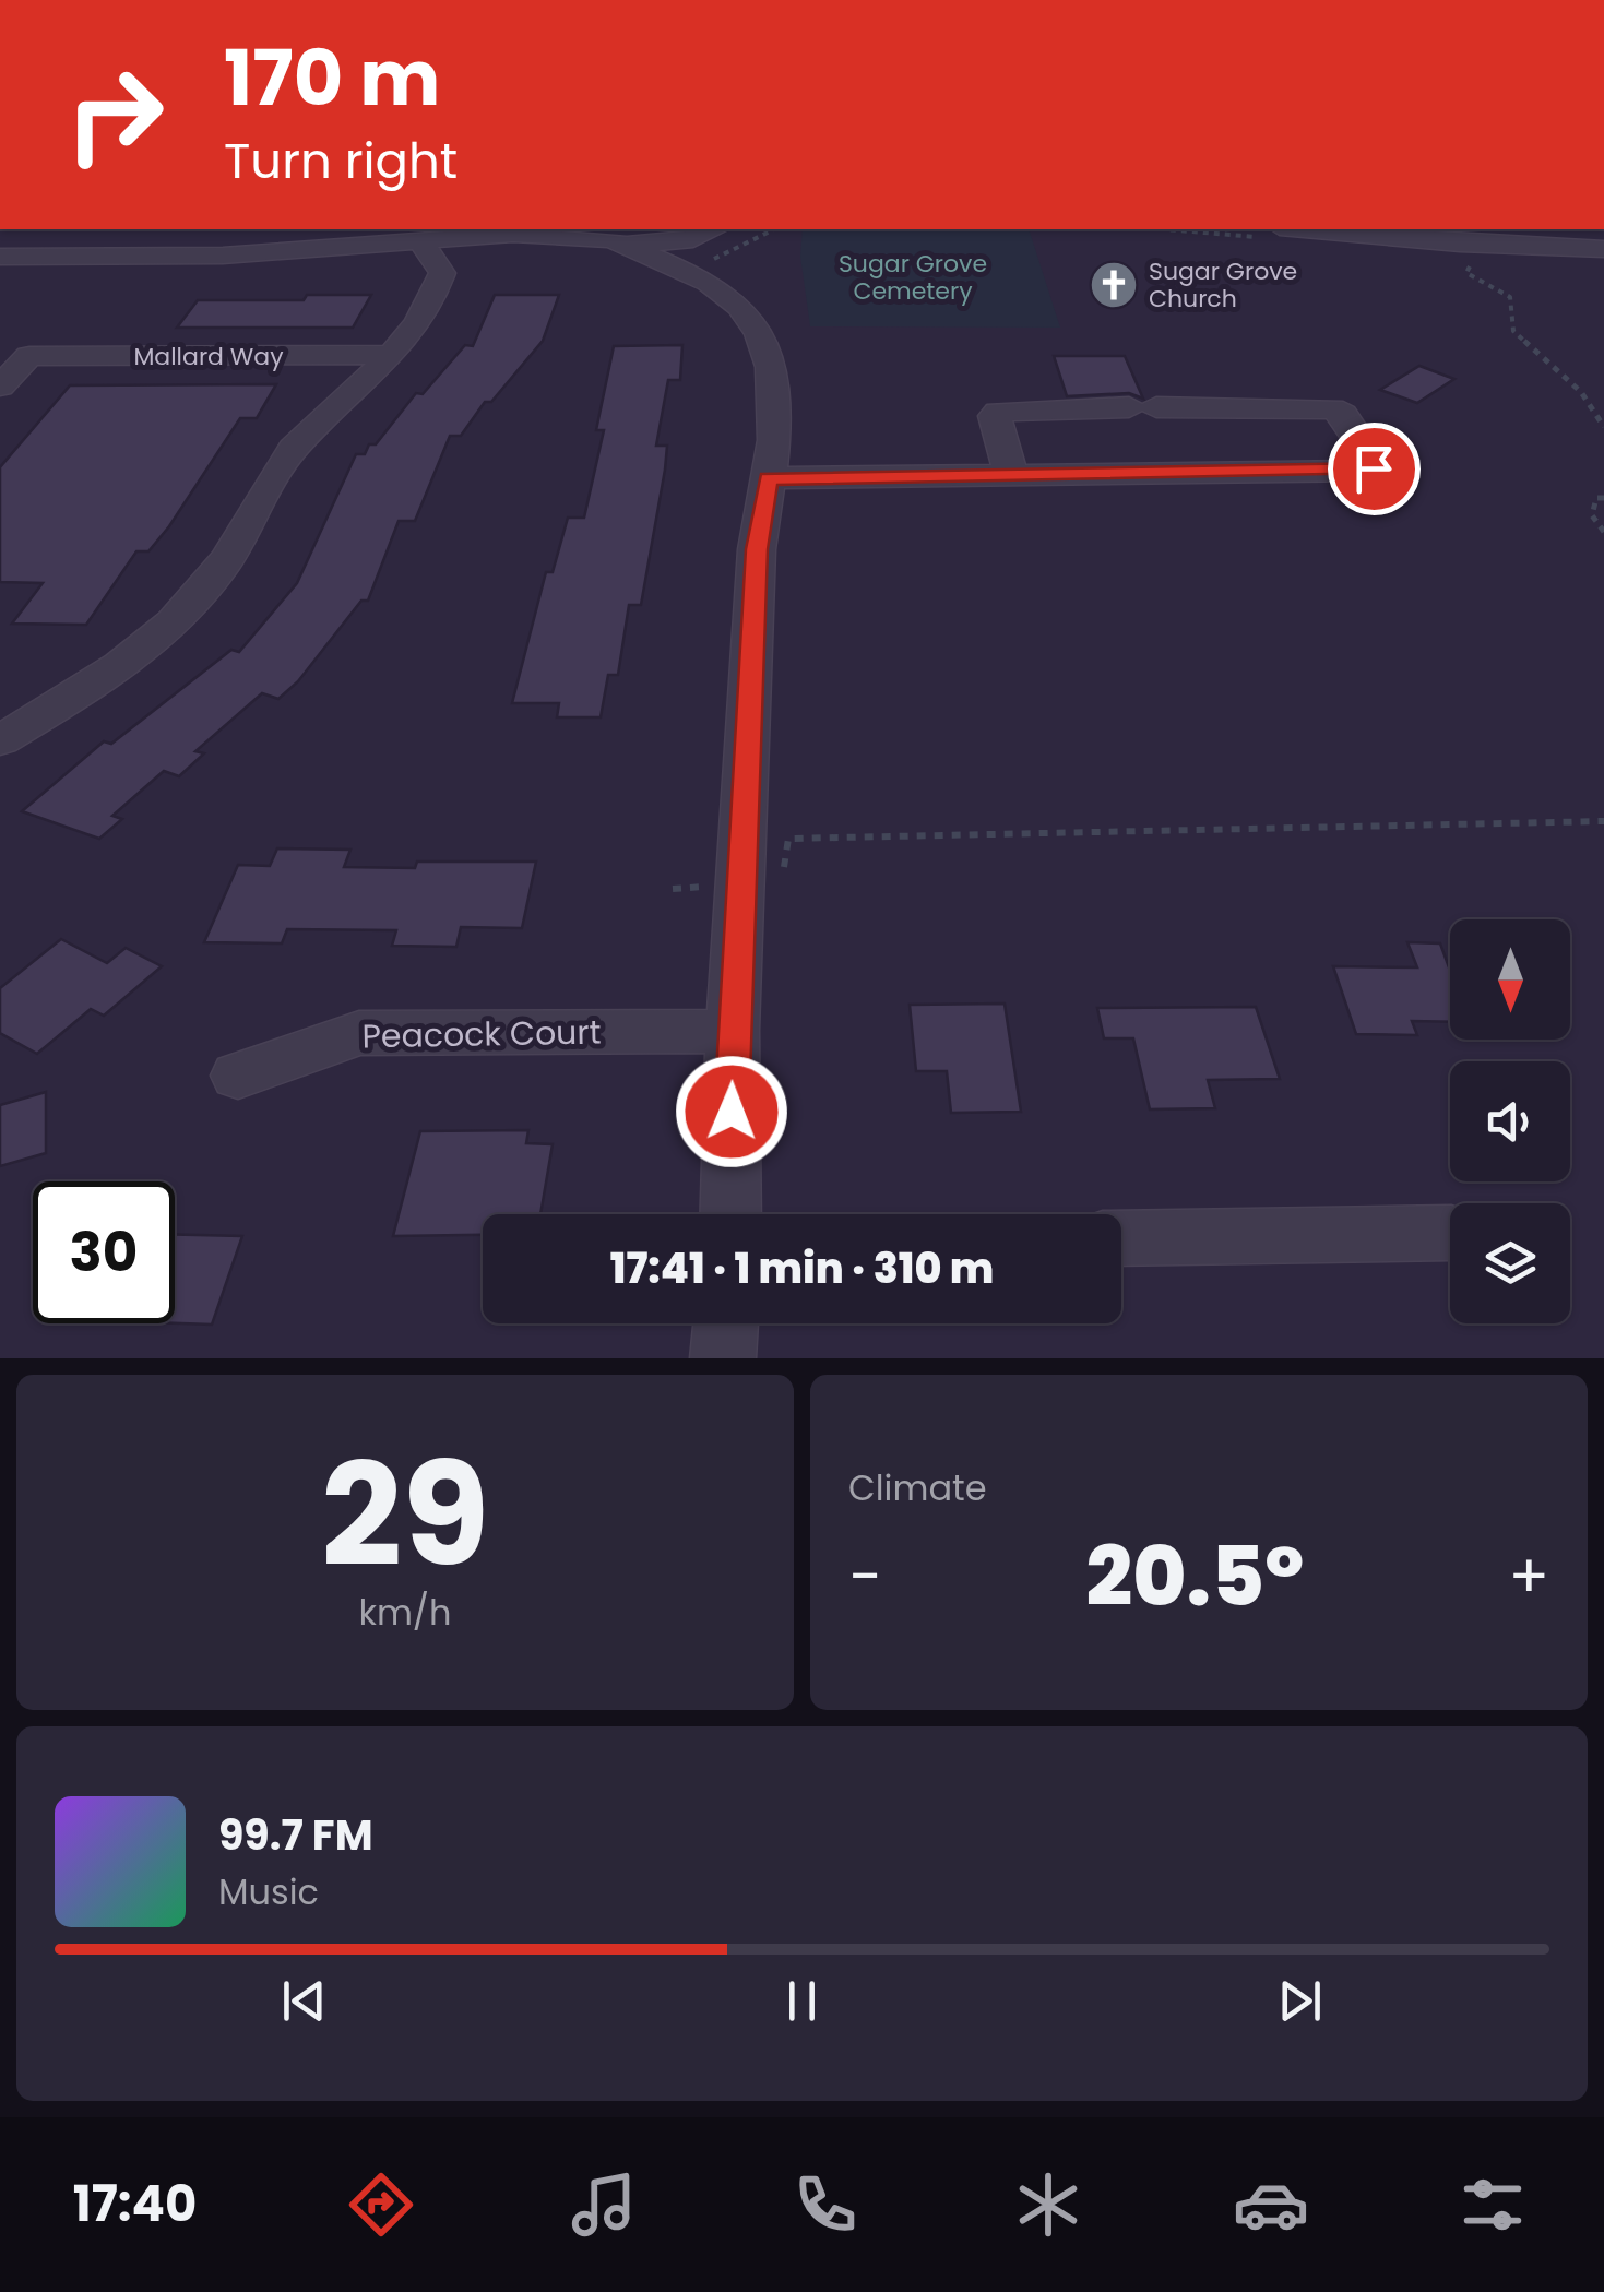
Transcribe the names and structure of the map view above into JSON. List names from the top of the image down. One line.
{"streets":{"street":["Mallard Way","Peacock Court"]},"parks":["Sugar Grove Cemetery"],"places":{"church":["Sugar Grove Church"]},"north":"bottom","page":{"turn":["170 m","Turn right"],"limit":"30","trip":"17:41 · 1 min · 310 m","tile":[["29","km/h"],"Climate"],"heat":["−","20.5°","+"],"song":["99.7 FM","Music"],"tabs":"17:40"}}
